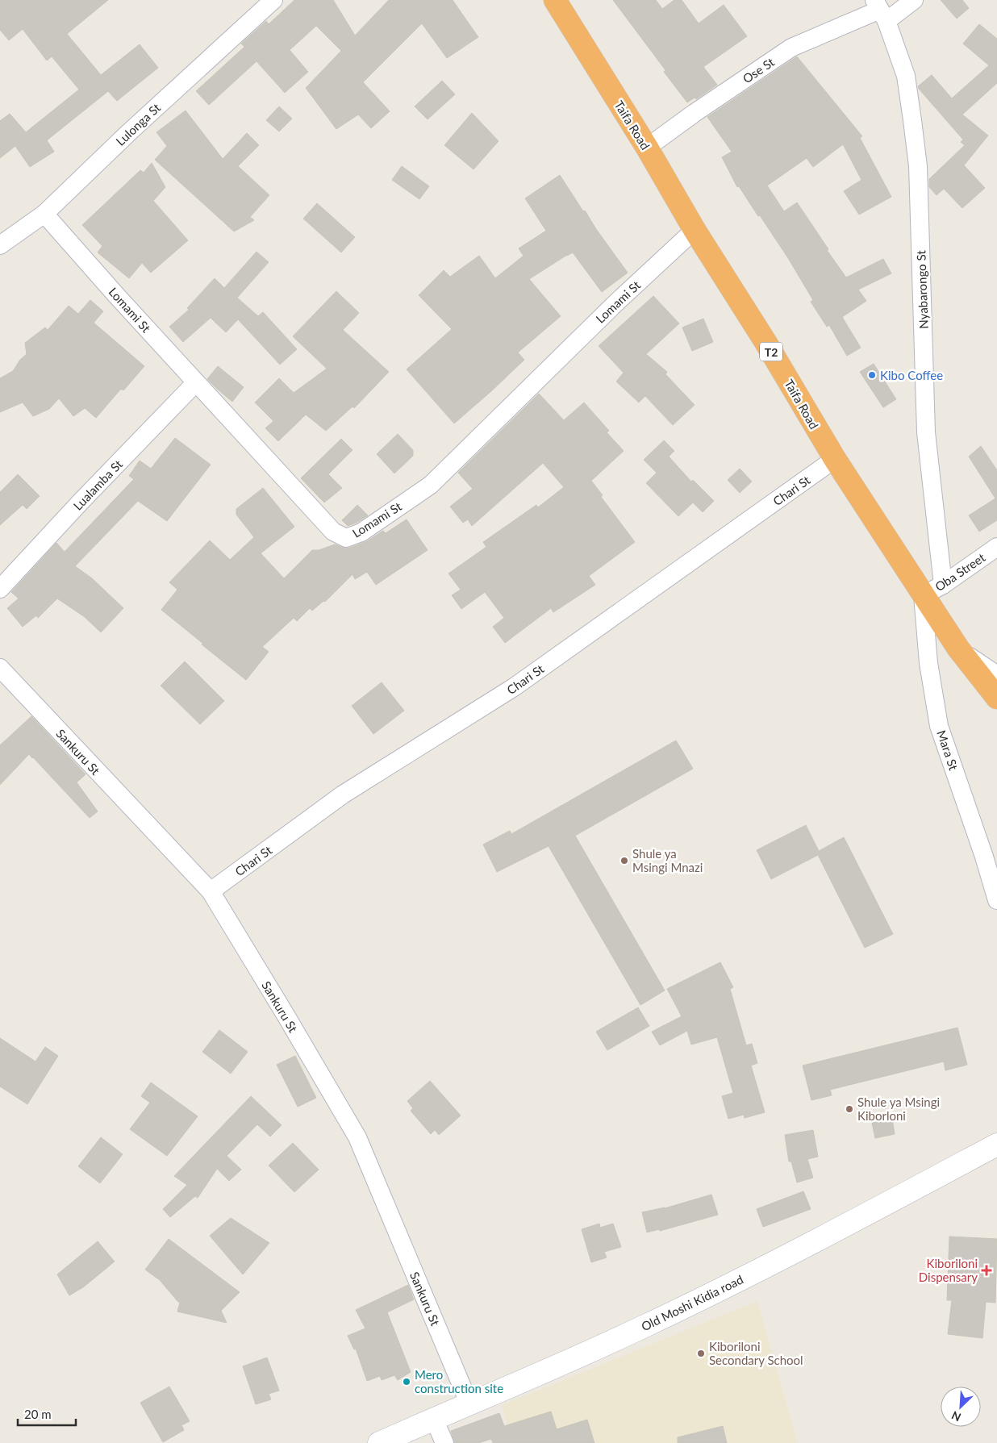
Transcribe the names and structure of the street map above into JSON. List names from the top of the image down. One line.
{"streets":{"highway":["Taifa Road","T2"],"street":["Ose St","Lulonga St","Nyabarongo St","Lomami St","Lualamba St","Chari St","Oba Street","Mara St","Sankuru St","Old Moshi Kidia road"]},"crossings":[["Ose St","Taifa Road"],["Ose St","Nyabarongo St"],["Lulonga St","Lomami St"],["Taifa Road","Lomami St"],["Taifa Road","Chari St"],["Taifa Road","Oba Street"],["Taifa Road","Mara St"],["Nyabarongo St","Oba Street"],["Lomami St","Lualamba St"],["Chari St","Sankuru St"],["Oba Street","Mara St"],["Sankuru St","Old Moshi Kidia road"]],"places":{"other":["Kibo Coffee","Shule ya Msingi Mnazi","Shule ya Msingi Kiborloni","Kiboriloni Secondary School","Mero construction site"],"health":["Kiboriloni Dispensary"]},"scale_bar":"20 m","north":"bottom left"}
